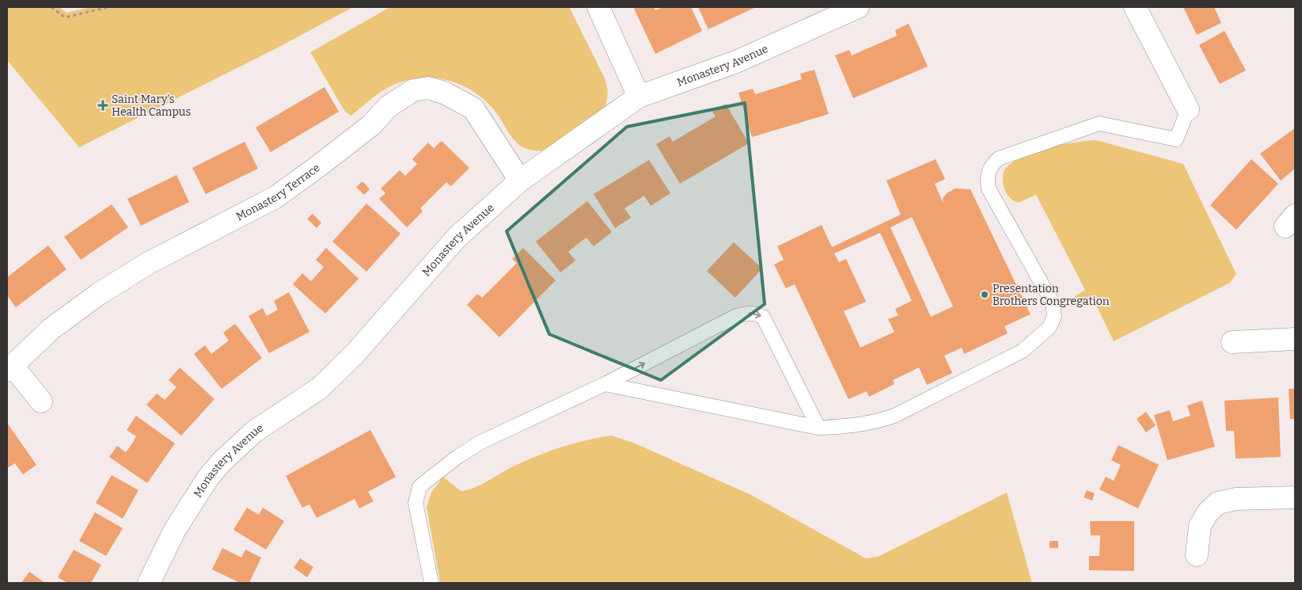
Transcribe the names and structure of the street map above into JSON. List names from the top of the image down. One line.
{"streets":{"street":["Monastery Avenue","Monastery Terrace"]},"crossings":[["Monastery Avenue","Monastery Terrace"]],"places":{"health":["Saint Mary's Health Campus"],"other":["Presentation Brothers Congregation"]}}
